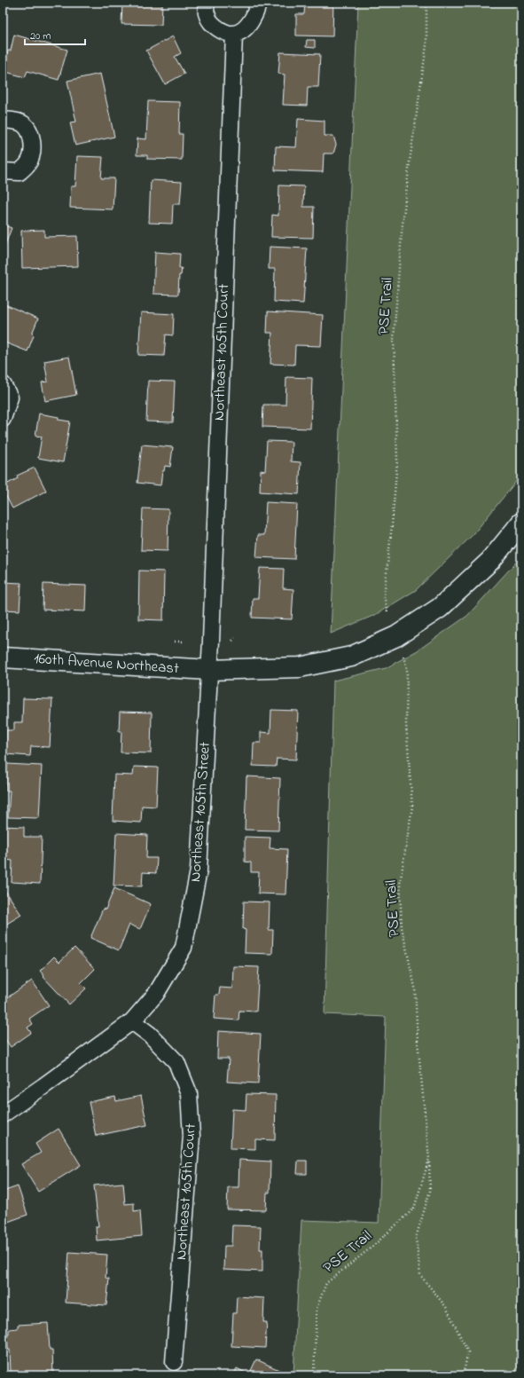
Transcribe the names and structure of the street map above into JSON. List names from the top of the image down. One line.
{"streets":{"street":["Northeast 105th Court","160th Avenue Northeast","Northeast 105th Street"],"path":["PSE Trail"]},"crossings":[["Northeast 105th Court","160th Avenue Northeast"],["Northeast 105th Court","Northeast 105th Street"],["160th Avenue Northeast","Northeast 105th Street"]],"scale_bar":"20 m"}
